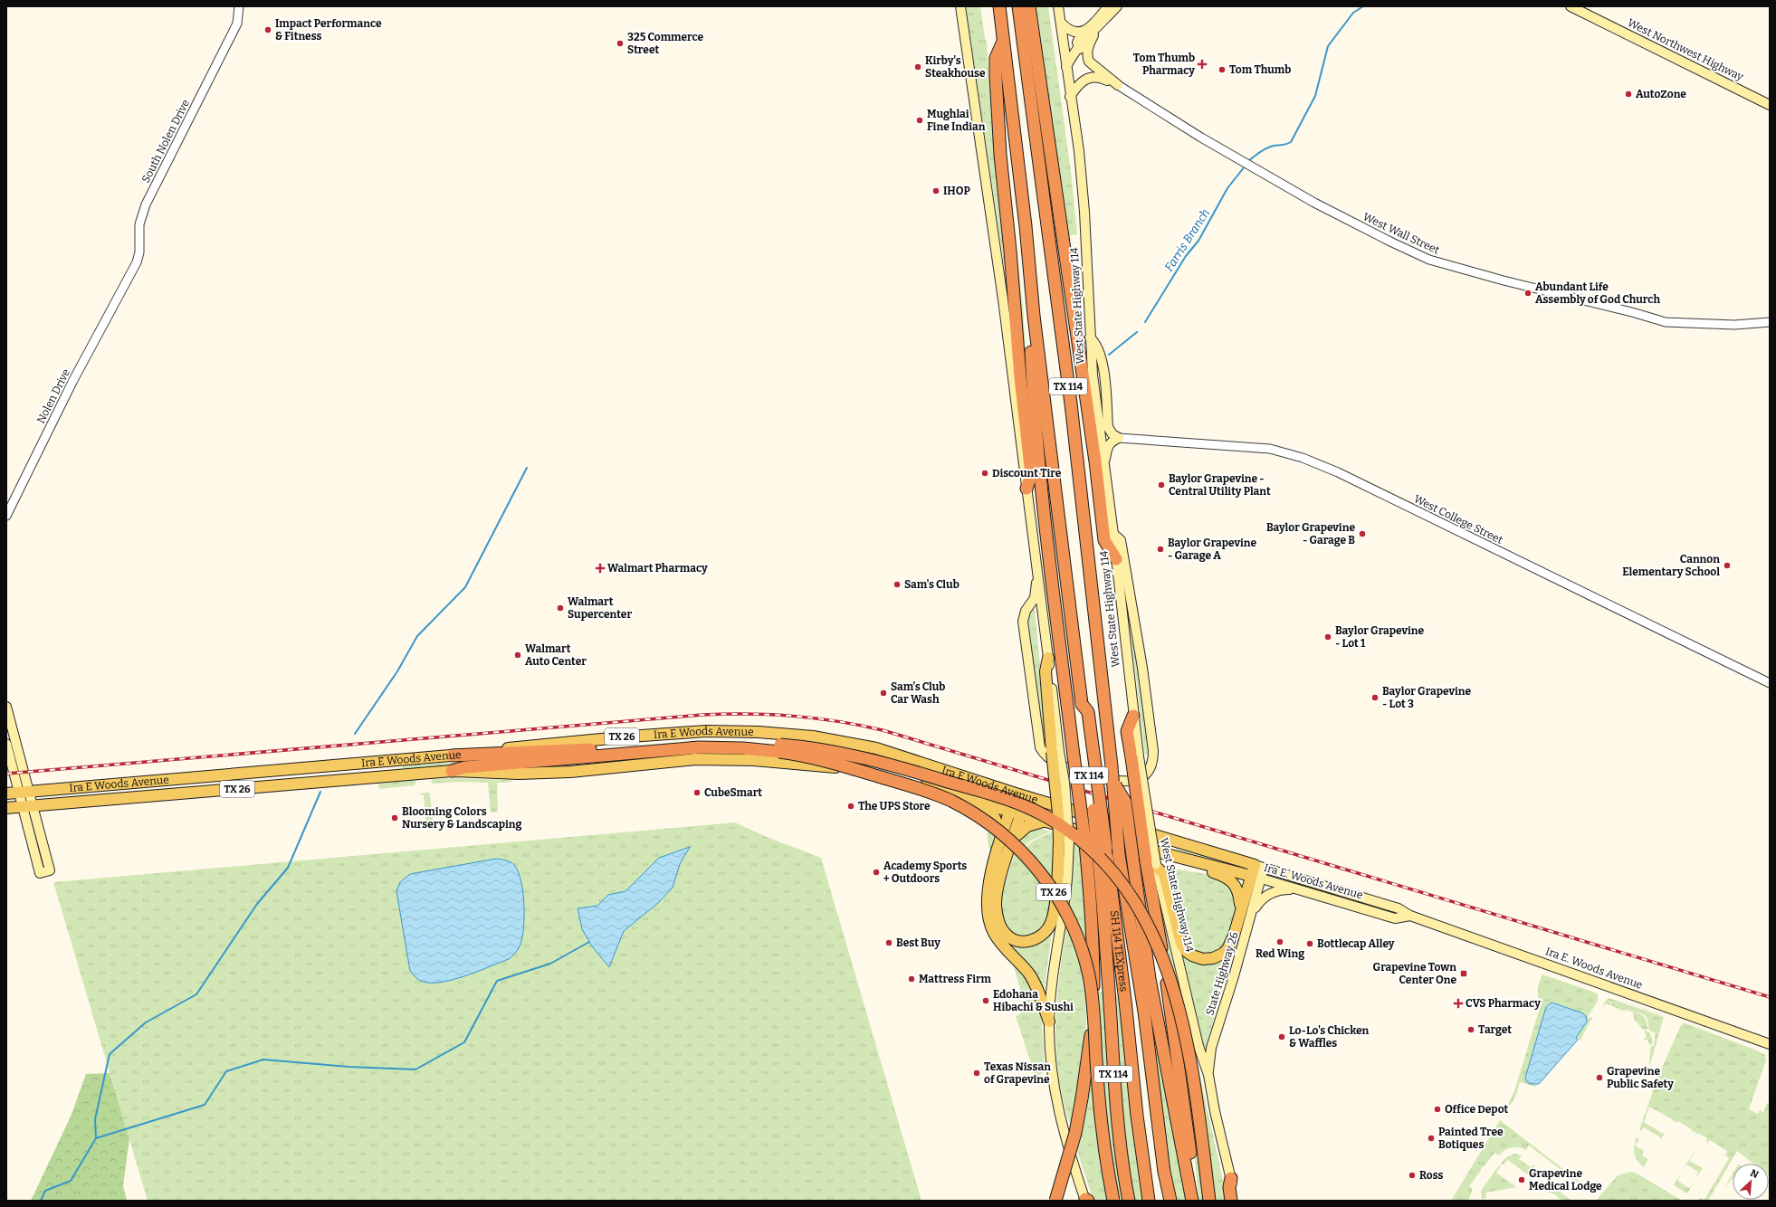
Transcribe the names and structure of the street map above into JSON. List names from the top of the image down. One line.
{"streets":{"highway":["TX 114","TX 26","SH 114 TEXpress"],"main road":["West Northwest Highway","West State Highway 114","Ira E Woods Avenue","Ira E. Woods Avenue","State Highway 26"],"street":["South Nolen Drive","West Wall Street","Nolen Drive","West College Street"]},"crossings":[["South Nolen Drive","Nolen Drive"],["West State Highway 114","State Highway 26"],["TX 114","SH 114 TEXpress"],["Ira E Woods Avenue","TX 26"],["Ira E Woods Avenue","Ira E. Woods Avenue"],["Ira E Woods Avenue","State Highway 26"],["Ira E. Woods Avenue","State Highway 26"]],"water":["Farris Branch"],"places":{"other":["Impact Performance & Fitness","325 Commerce Street","Kirby's Steakhouse","Tom Thumb","AutoZone","Mughlai Fine Indian","IHOP","Abundant Life Assembly of God Church","Discount Tire","Baylor Grapevine - Central Utility Plant","Baylor Grapevine - Garage B","Baylor Grapevine - Garage A","Cannon Elementary School","Sam's Club","Walmart Supercenter","Baylor Grapevine - Lot 1","Walmart Auto Center","Sam’s Club Car Wash","Baylor Grapevine - Lot 3","CubeSmart","The UPS Store","Blooming Colors Nursery & Landscaping","Academy Sports + Outdoors","Red Wing","Best Buy","Bottlecap Alley","Mattress Firm","Edohana Hibachi & Sushi","Target","Lo-Lo's Chicken & Waffles","Texas Nissan of Grapevine","Grapevine Public Safety","Office Depot","Painted Tree Botiques","Ross","Grapevine Medical Lodge"],"health":["Tom Thumb Pharmacy","Walmart Pharmacy","CVS Pharmacy"],"transit":["Grapevine Town Center One"]},"north":"top right"}
